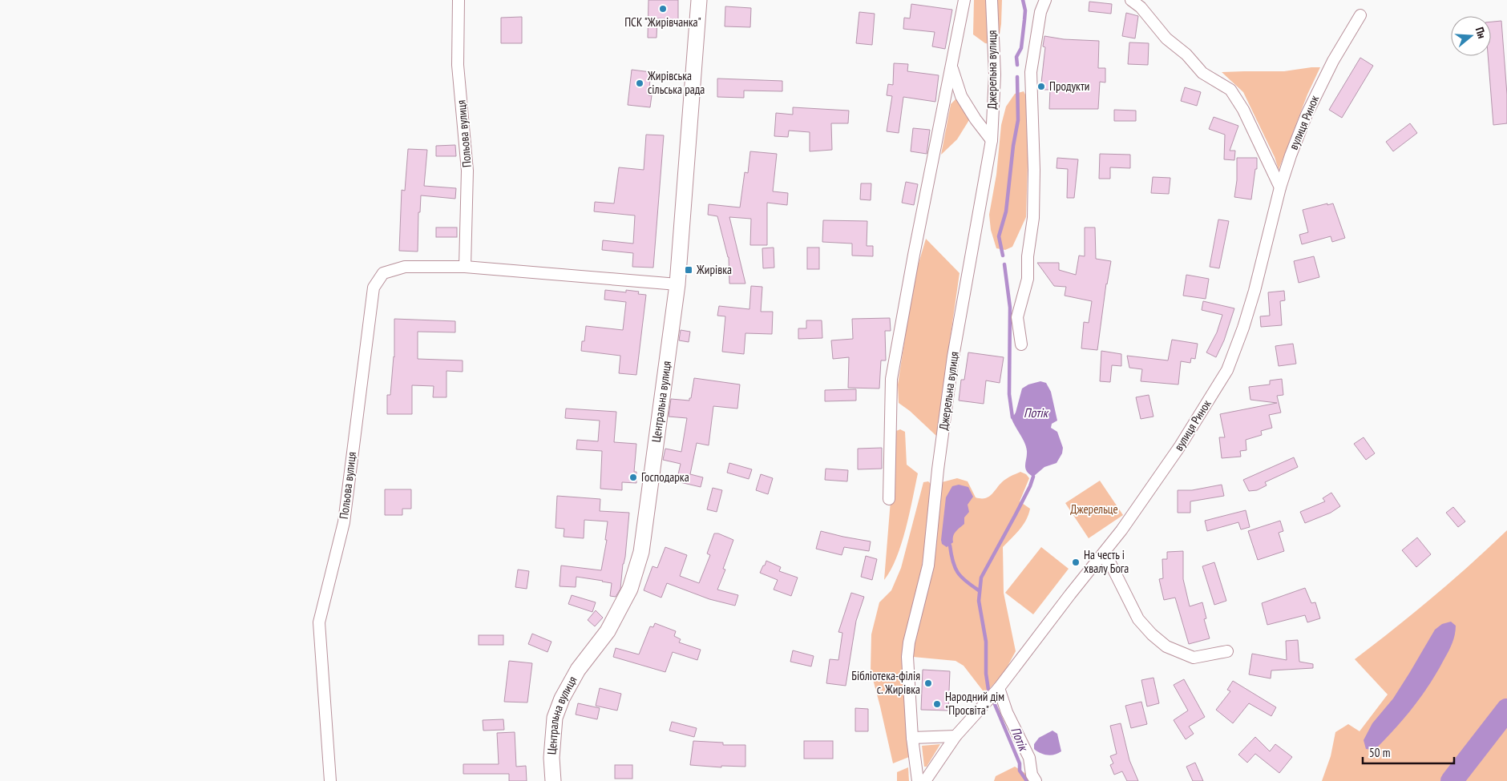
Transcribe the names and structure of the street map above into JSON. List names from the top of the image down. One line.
{"streets":{"street":["Джерельна вулиця","вулиця Ринок","Польова вулиця","Центральна вулиця"]},"crossings":[["Польова вулиця","Центральна вулиця"]],"water":["Потік"],"parks":["Джерельце"],"places":{"other":["ПСК \"Жирівчанка\"","Жирівська сільська рада","Продукти","Господарка","На честь і хвалу Бога","Бібліотека-філія с. Жирівка","Народний дім \"Просвіта\""],"transit":["Жирівка"]},"scale_bar":"50 m","north":"right"}
